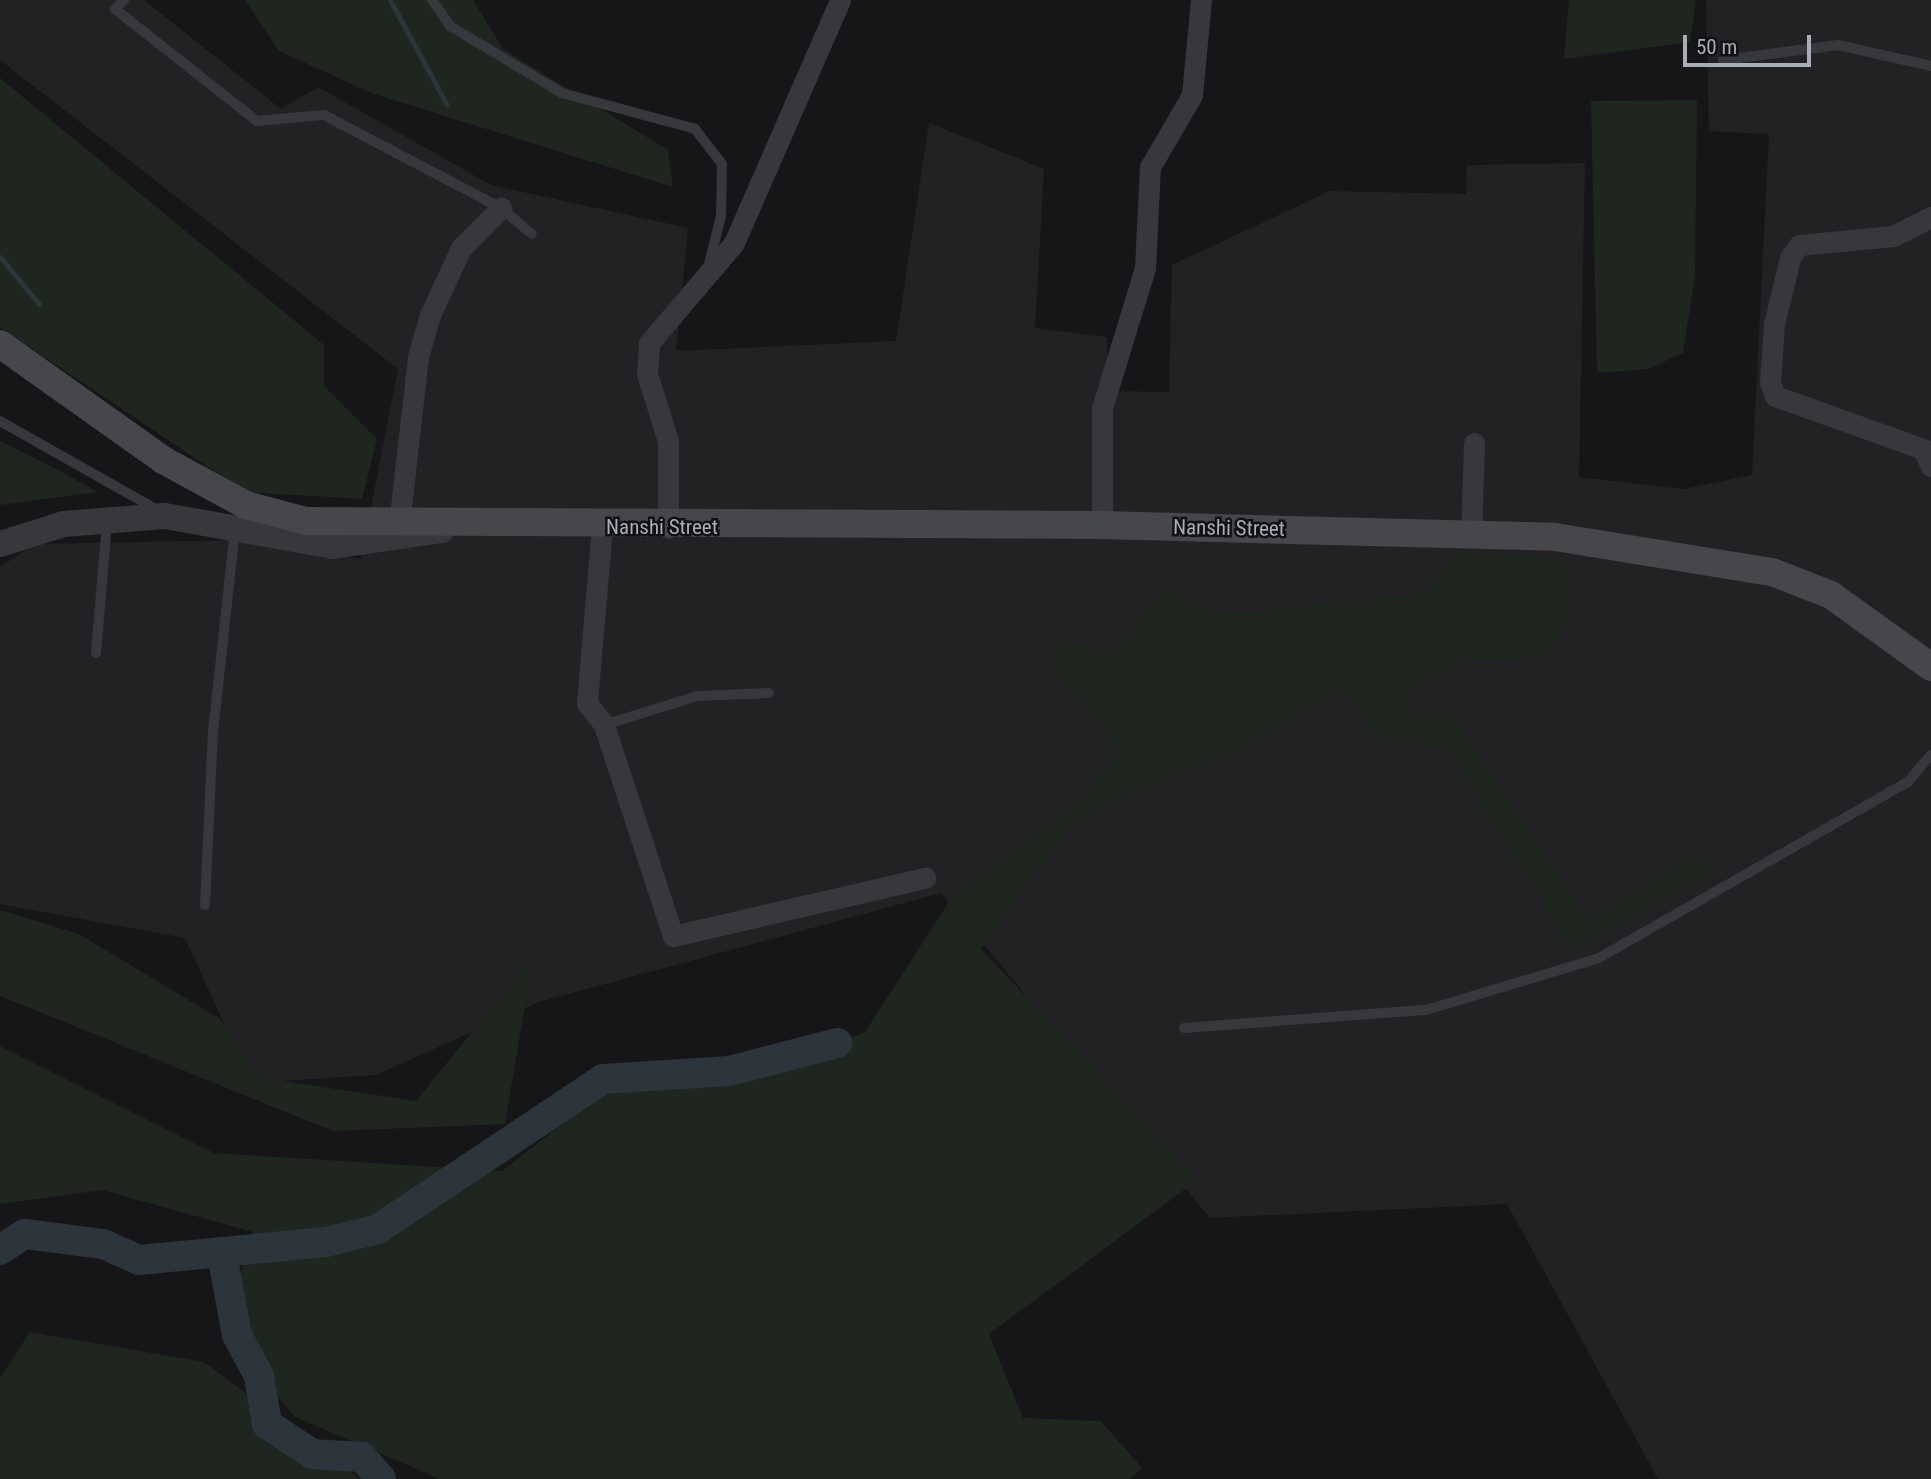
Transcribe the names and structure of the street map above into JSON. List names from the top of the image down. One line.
{"streets":{"main road":["Nanshi Street"]},"scale_bar":"50 m"}
